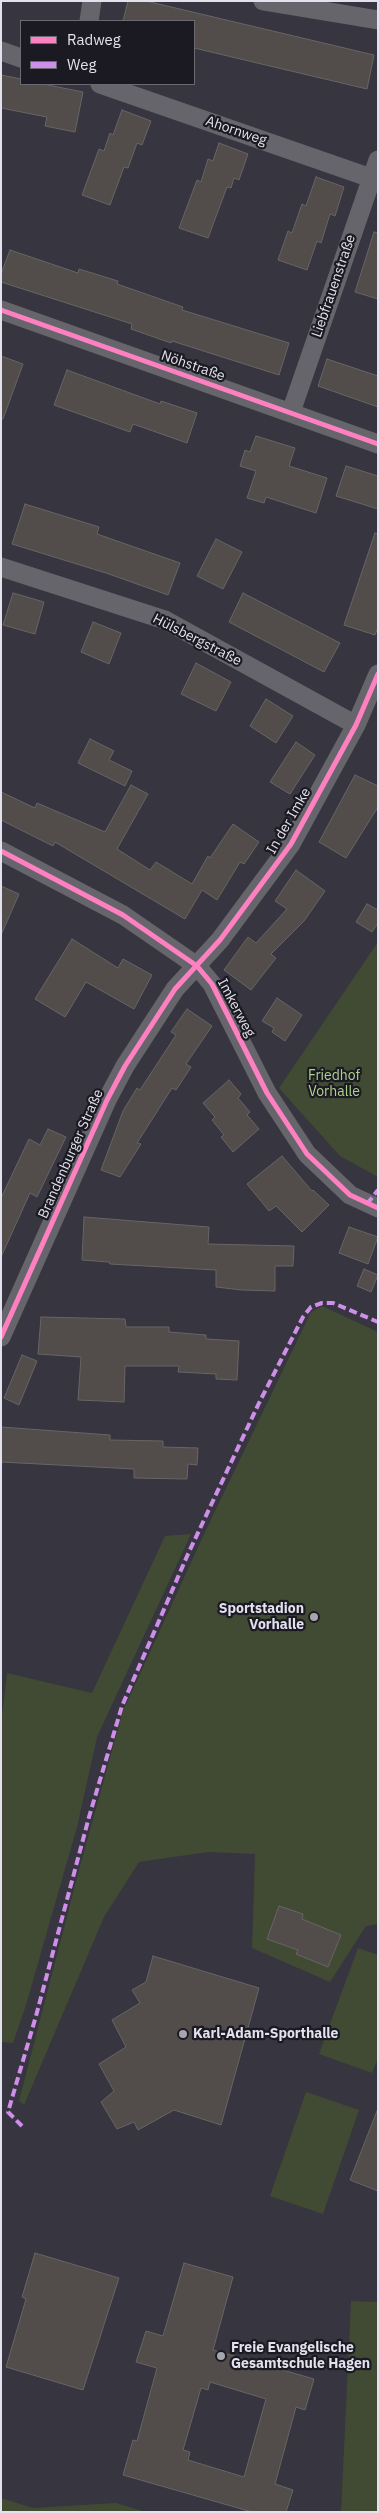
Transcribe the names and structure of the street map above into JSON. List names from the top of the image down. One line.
{"streets":{"street":["Ahornweg","Liebfrauenstraße","Nöhstraße","Hülsbergstraße","In der Imke","Imkerweg","Brandenburger Straße"]},"crossings":[["Ahornweg","Liebfrauenstraße"],["Liebfrauenstraße","Nöhstraße"],["Hülsbergstraße","In der Imke"],["In der Imke","Imkerweg"],["In der Imke","Brandenburger Straße"],["Imkerweg","Brandenburger Straße"]],"parks":["Friedhof Vorhalle"],"places":["Sportstadion Vorhalle","Karl-Adam-Sporthalle","Freie Evangelische Gesamtschule Hagen"],"legend":["Radweg","Weg"]}
